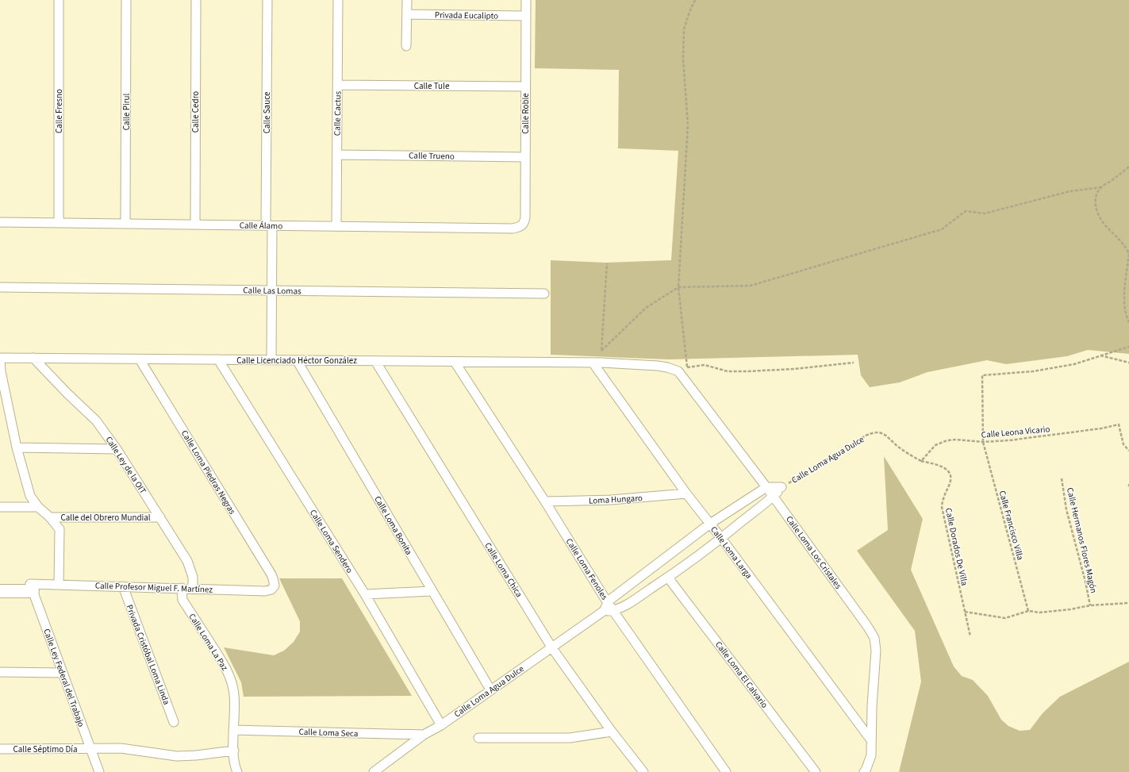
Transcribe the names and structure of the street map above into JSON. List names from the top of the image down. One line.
{"streets":{"street":["Privada Eucalipto","Calle Tule","Calle Fresno","Calle Pirul","Calle Cedro","Calle Sauce","Calle Cactus","Calle Roble","Calle Trueno","Calle Álamo","Calle Las Lomas","Calle Licenciado Héctor González","Calle Loma Agua Dulce","Calle Ley de la OIT","Calle Loma Piedras Negras","Loma Hungaro","Calle del Obrero Mundial","Calle Loma Bonita","Calle Loma Sendero","Calle Loma Larga","Calle Loma Los Cristales","Calle Loma Fenoles","Calle Loma Chica","Calle Profesor Miguel F. Martínez","Calle Loma La Paz","Privada Cristóbal Loma Linda","Calle Loma El Calvario","Calle Ley Federal del Trabajo","Calle Loma Seca","Calle Séptimo Día"],"path":["Calle Leona Vicario","Calle Francisco Villa","Calle Hermanos Flores Magón","Calle Dorados De Villa"]},"crossings":[["Privada Eucalipto","Calle Roble"],["Calle Tule","Calle Cactus"],["Calle Tule","Calle Roble"],["Calle Fresno","Calle Álamo"],["Calle Pirul","Calle Álamo"],["Calle Cedro","Calle Álamo"],["Calle Sauce","Calle Álamo"],["Calle Sauce","Calle Las Lomas"],["Calle Sauce","Calle Licenciado Héctor González"],["Calle Cactus","Calle Trueno"],["Calle Cactus","Calle Álamo"],["Calle Roble","Calle Trueno"],["Calle Roble","Calle Álamo"],["Calle Licenciado Héctor González","Calle Ley de la OIT"],["Calle Licenciado Héctor González","Calle Loma Piedras Negras"],["Calle Licenciado Héctor González","Calle Loma Bonita"],["Calle Licenciado Héctor González","Calle Loma Sendero"],["Calle Licenciado Héctor González","Calle Loma Larga"],["Calle Licenciado Héctor González","Calle Loma Los Cristales"],["Calle Licenciado Héctor González","Calle Loma Fenoles"],["Calle Licenciado Héctor González","Calle Loma Chica"],["Calle Leona Vicario","Calle Loma Agua Dulce"],["Calle Leona Vicario","Calle Francisco Villa"],["Calle Leona Vicario","Calle Dorados De Villa"],["Calle Loma Agua Dulce","Calle Loma Bonita"],["Calle Loma Agua Dulce","Calle Loma Sendero"],["Calle Loma Agua Dulce","Calle Dorados De Villa"],["Calle Loma Agua Dulce","Calle Loma Larga"],["Calle Loma Agua Dulce","Calle Loma Los Cristales"],["Calle Loma Agua Dulce","Calle Loma Fenoles"],["Calle Loma Agua Dulce","Calle Loma Chica"],["Calle Loma Agua Dulce","Calle Loma El Calvario"],["Calle Loma Agua Dulce","Calle Loma Seca"],["Calle Ley de la OIT","Calle del Obrero Mundial"],["Calle Ley de la OIT","Calle Profesor Miguel F. Martínez"],["Calle Loma Piedras Negras","Calle Profesor Miguel F. Martínez"],["Loma Hungaro","Calle Loma Larga"],["Loma Hungaro","Calle Loma Fenoles"],["Calle Loma Larga","Calle Loma Los Cristales"],["Calle Profesor Miguel F. Martínez","Calle Loma La Paz"],["Calle Profesor Miguel F. Martínez","Privada Cristóbal Loma Linda"],["Calle Profesor Miguel F. Martínez","Calle Ley Federal del Trabajo"],["Calle Loma La Paz","Calle Loma Seca"],["Calle Ley Federal del Trabajo","Calle Séptimo Día"]]}
